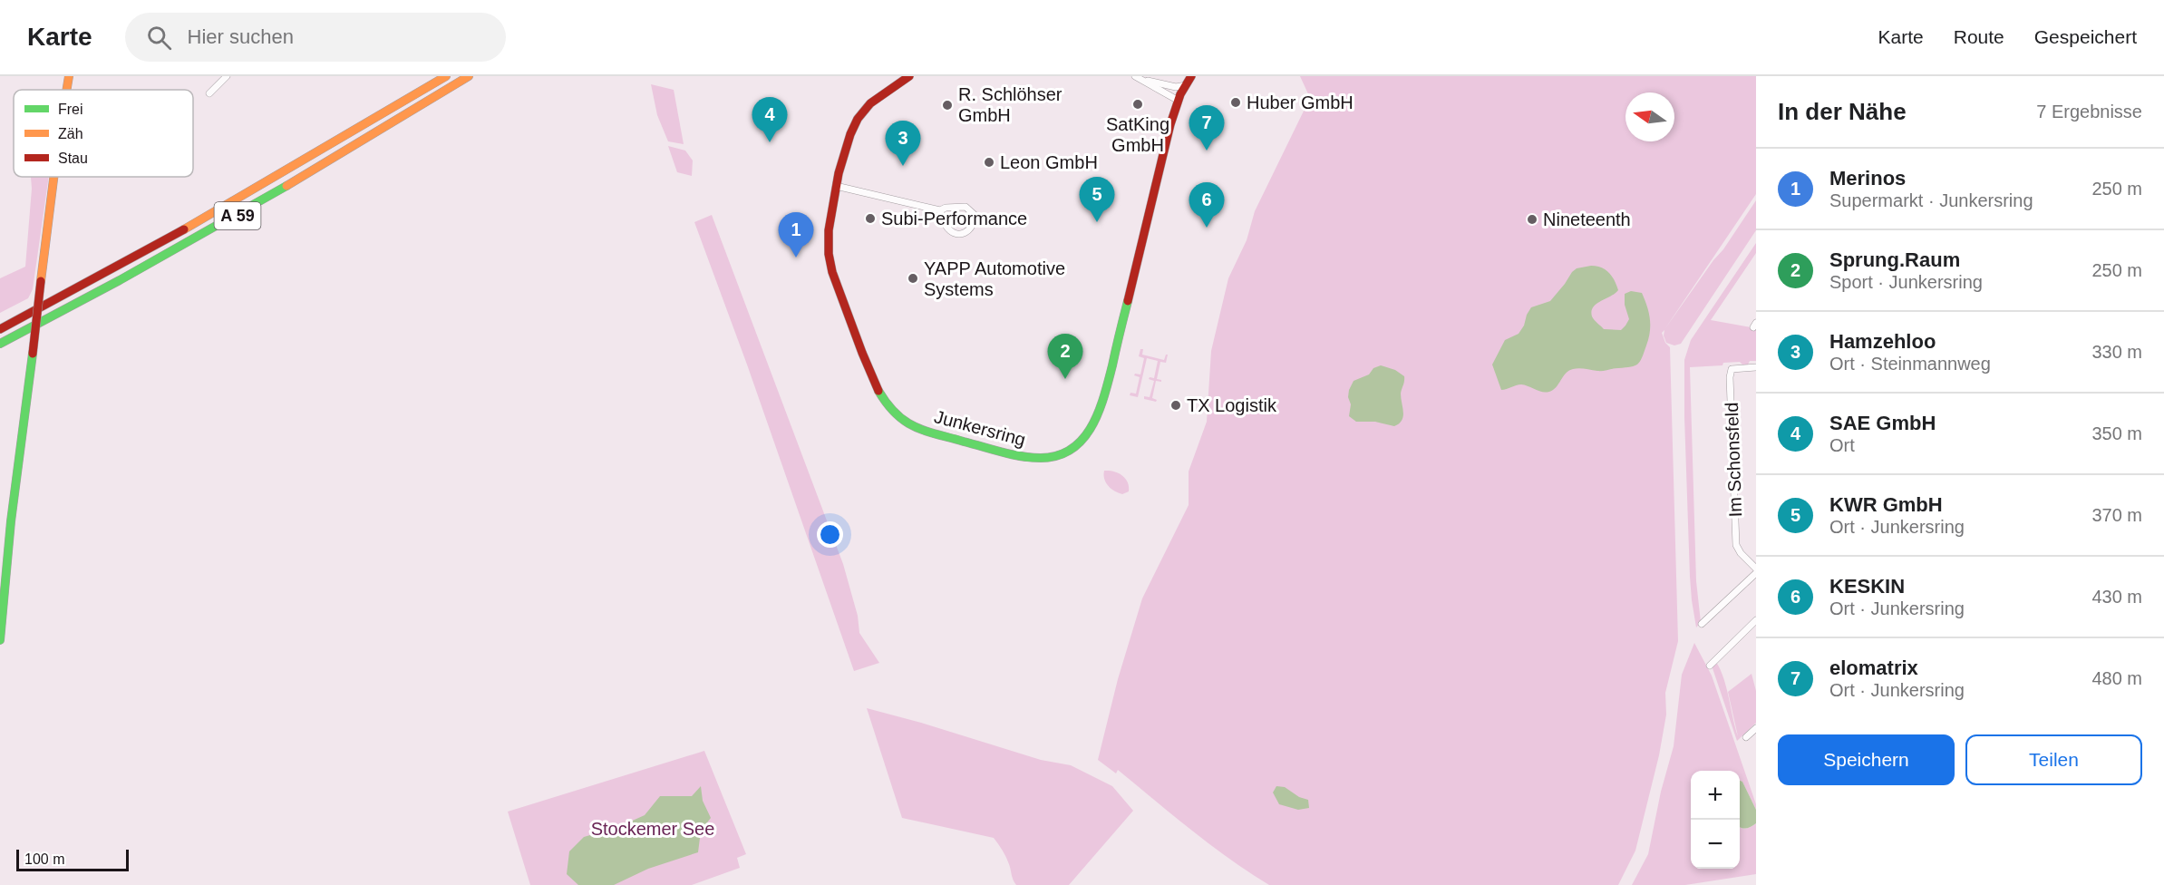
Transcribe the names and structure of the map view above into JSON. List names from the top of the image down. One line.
{"streets":{"main road":["A 59","Junkersring"],"street":["Im Schonsfeld"]},"parks":["Stockemer See"],"places":["Huber GmbH","SatKing GmbH","R. Schlöhser GmbH","Leon GmbH","Subi-Performance","Nineteenth","YAPP Automotive Systems","TX Logistik"],"legend":["Frei","Zäh","Stau"],"scale_bar":"100 m","north":"left","page":{"header":"Karte","search":"Hier suchen","nav":["Karte","Route","Gespeichert"],"heading":["In der Nähe","7 Ergebnisse"],"pins":["4","7","3","5","6","1","2"],"list":[{"mark":"1","name":"Merinos","note":"Supermarkt · Junkersring","value":"250 m"},{"mark":"2","name":"Sprung.Raum","note":"Sport · Junkersring","value":"250 m"},{"mark":"3","name":"Hamzehloo","note":"Ort · Steinmannweg","value":"330 m"},{"mark":"4","name":"SAE GmbH","note":"Ort","value":"350 m"},{"mark":"5","name":"KWR GmbH","note":"Ort · Junkersring","value":"370 m"},{"mark":"6","name":"KESKIN","note":"Ort · Junkersring","value":"430 m"},{"mark":"7","name":"elomatrix","note":"Ort · Junkersring","value":"480 m"}],"buttons":["Speichern","Teilen"],"map_buttons":["+","−"],"scale":"100 m"}}
